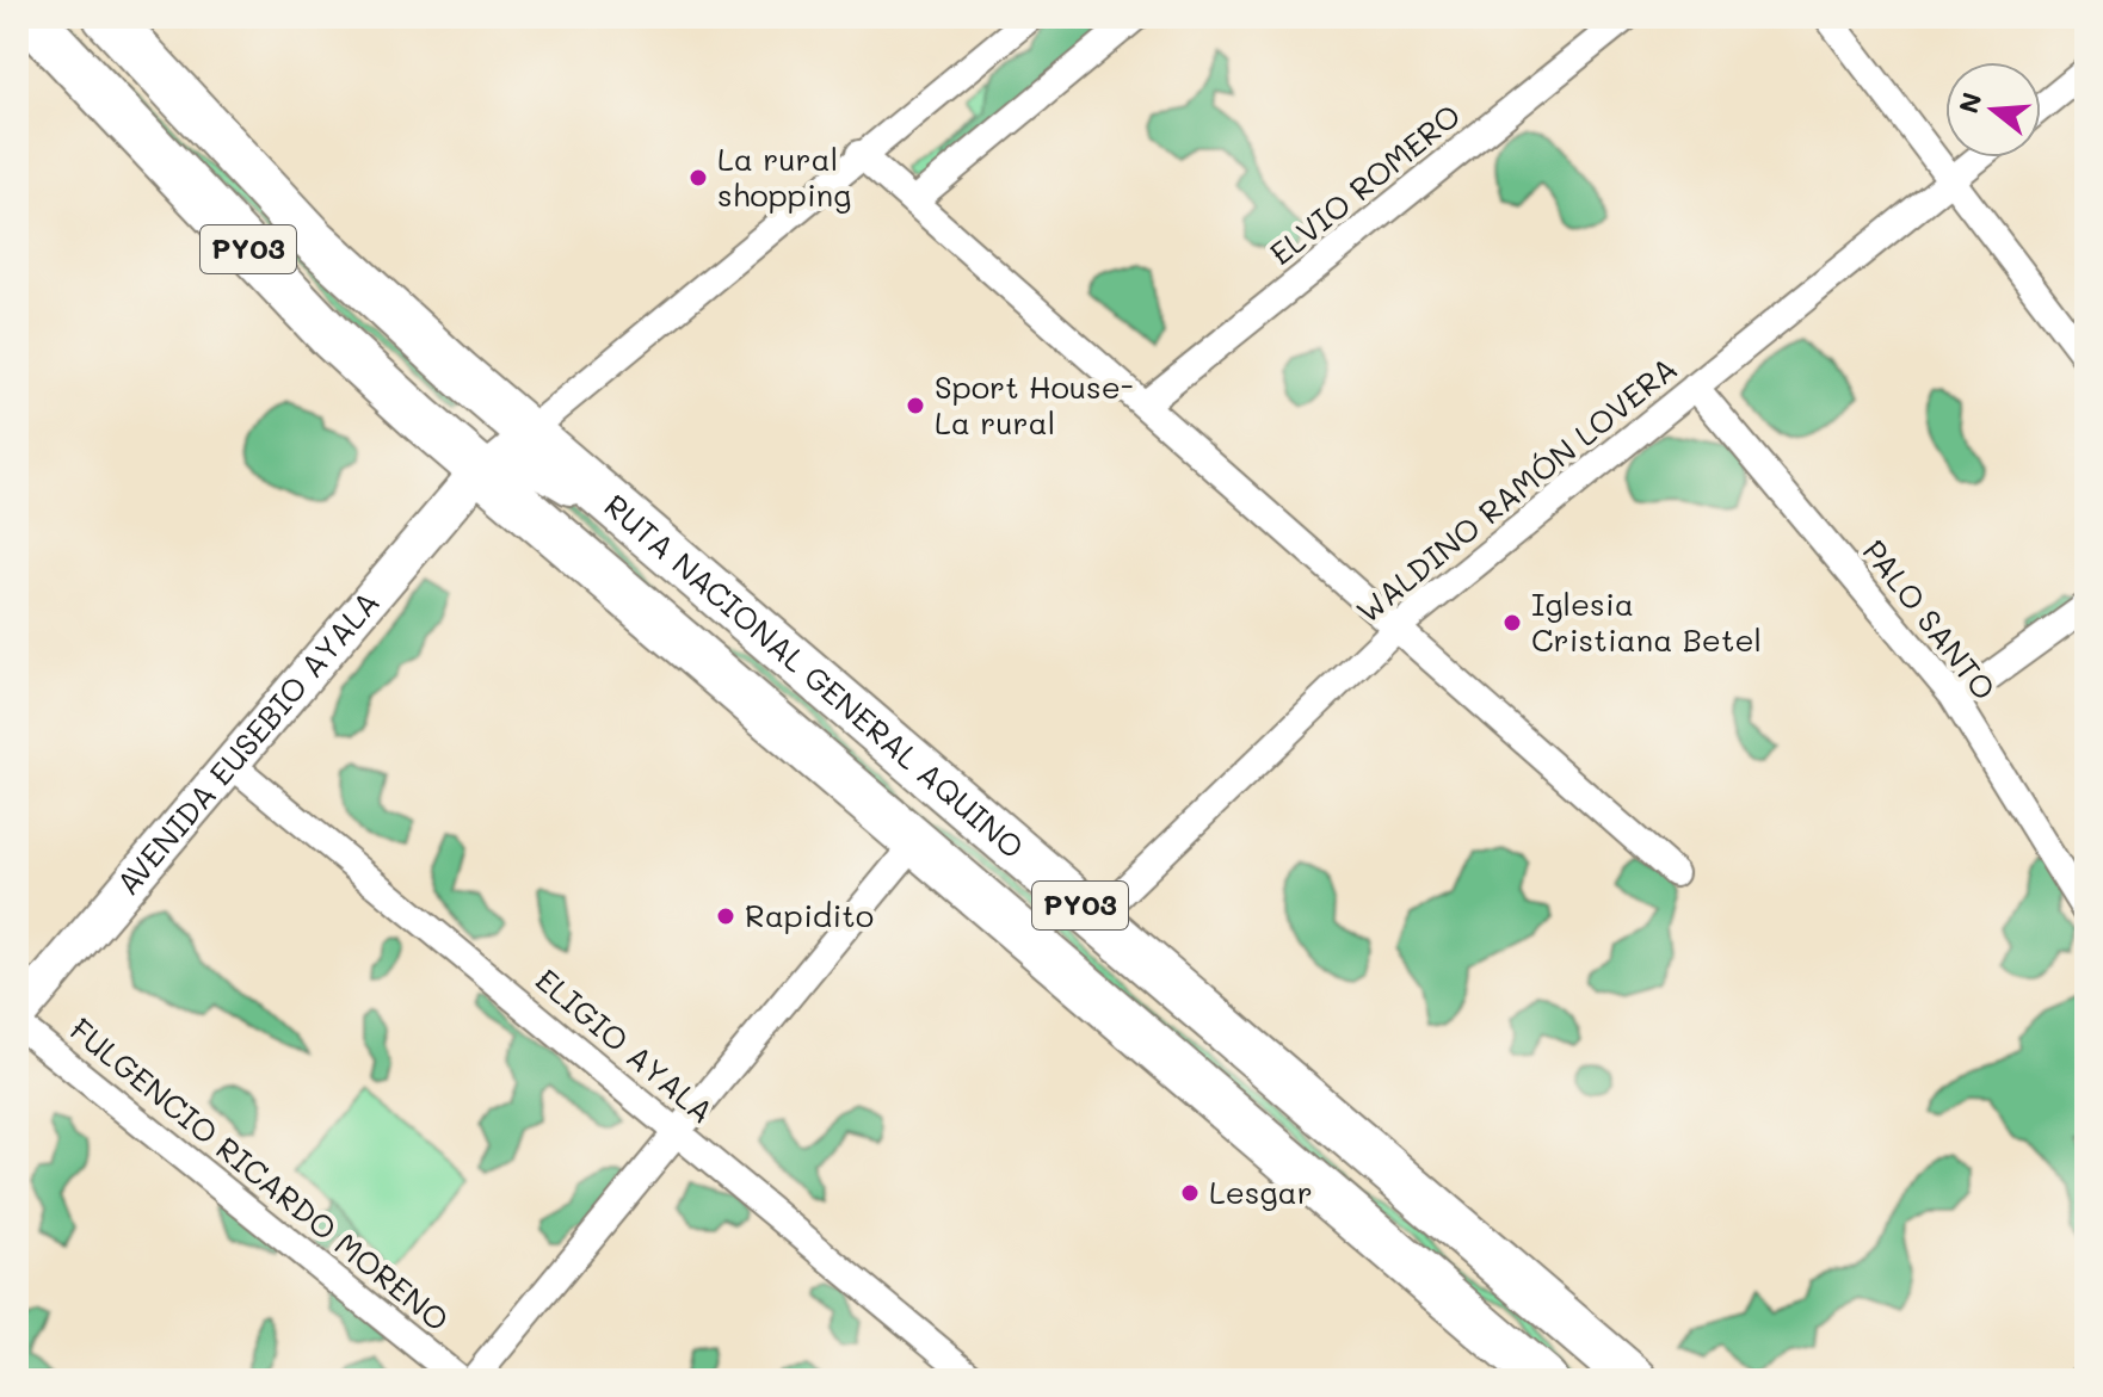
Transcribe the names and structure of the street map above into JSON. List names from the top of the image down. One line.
{"streets":{"highway":["PY03","RUTA NACIONAL GENERAL AQUINO"],"street":["ELVIO ROMERO","WALDINO RAMÓN LOVERA","PALO SANTO","AVENIDA EUSEBIO AYALA","ELIGIO AYALA","FULGENCIO RICARDO MORENO"]},"crossings":[["WALDINO RAMÓN LOVERA","PALO SANTO"],["WALDINO RAMÓN LOVERA","RUTA NACIONAL GENERAL AQUINO"],["RUTA NACIONAL GENERAL AQUINO","AVENIDA EUSEBIO AYALA"],["AVENIDA EUSEBIO AYALA","ELIGIO AYALA"],["AVENIDA EUSEBIO AYALA","FULGENCIO RICARDO MORENO"]],"places":["La rural shopping","Sport House- La rural","Iglesia Cristiana Betel","Rapidito","Lesgar"],"north":"left"}
